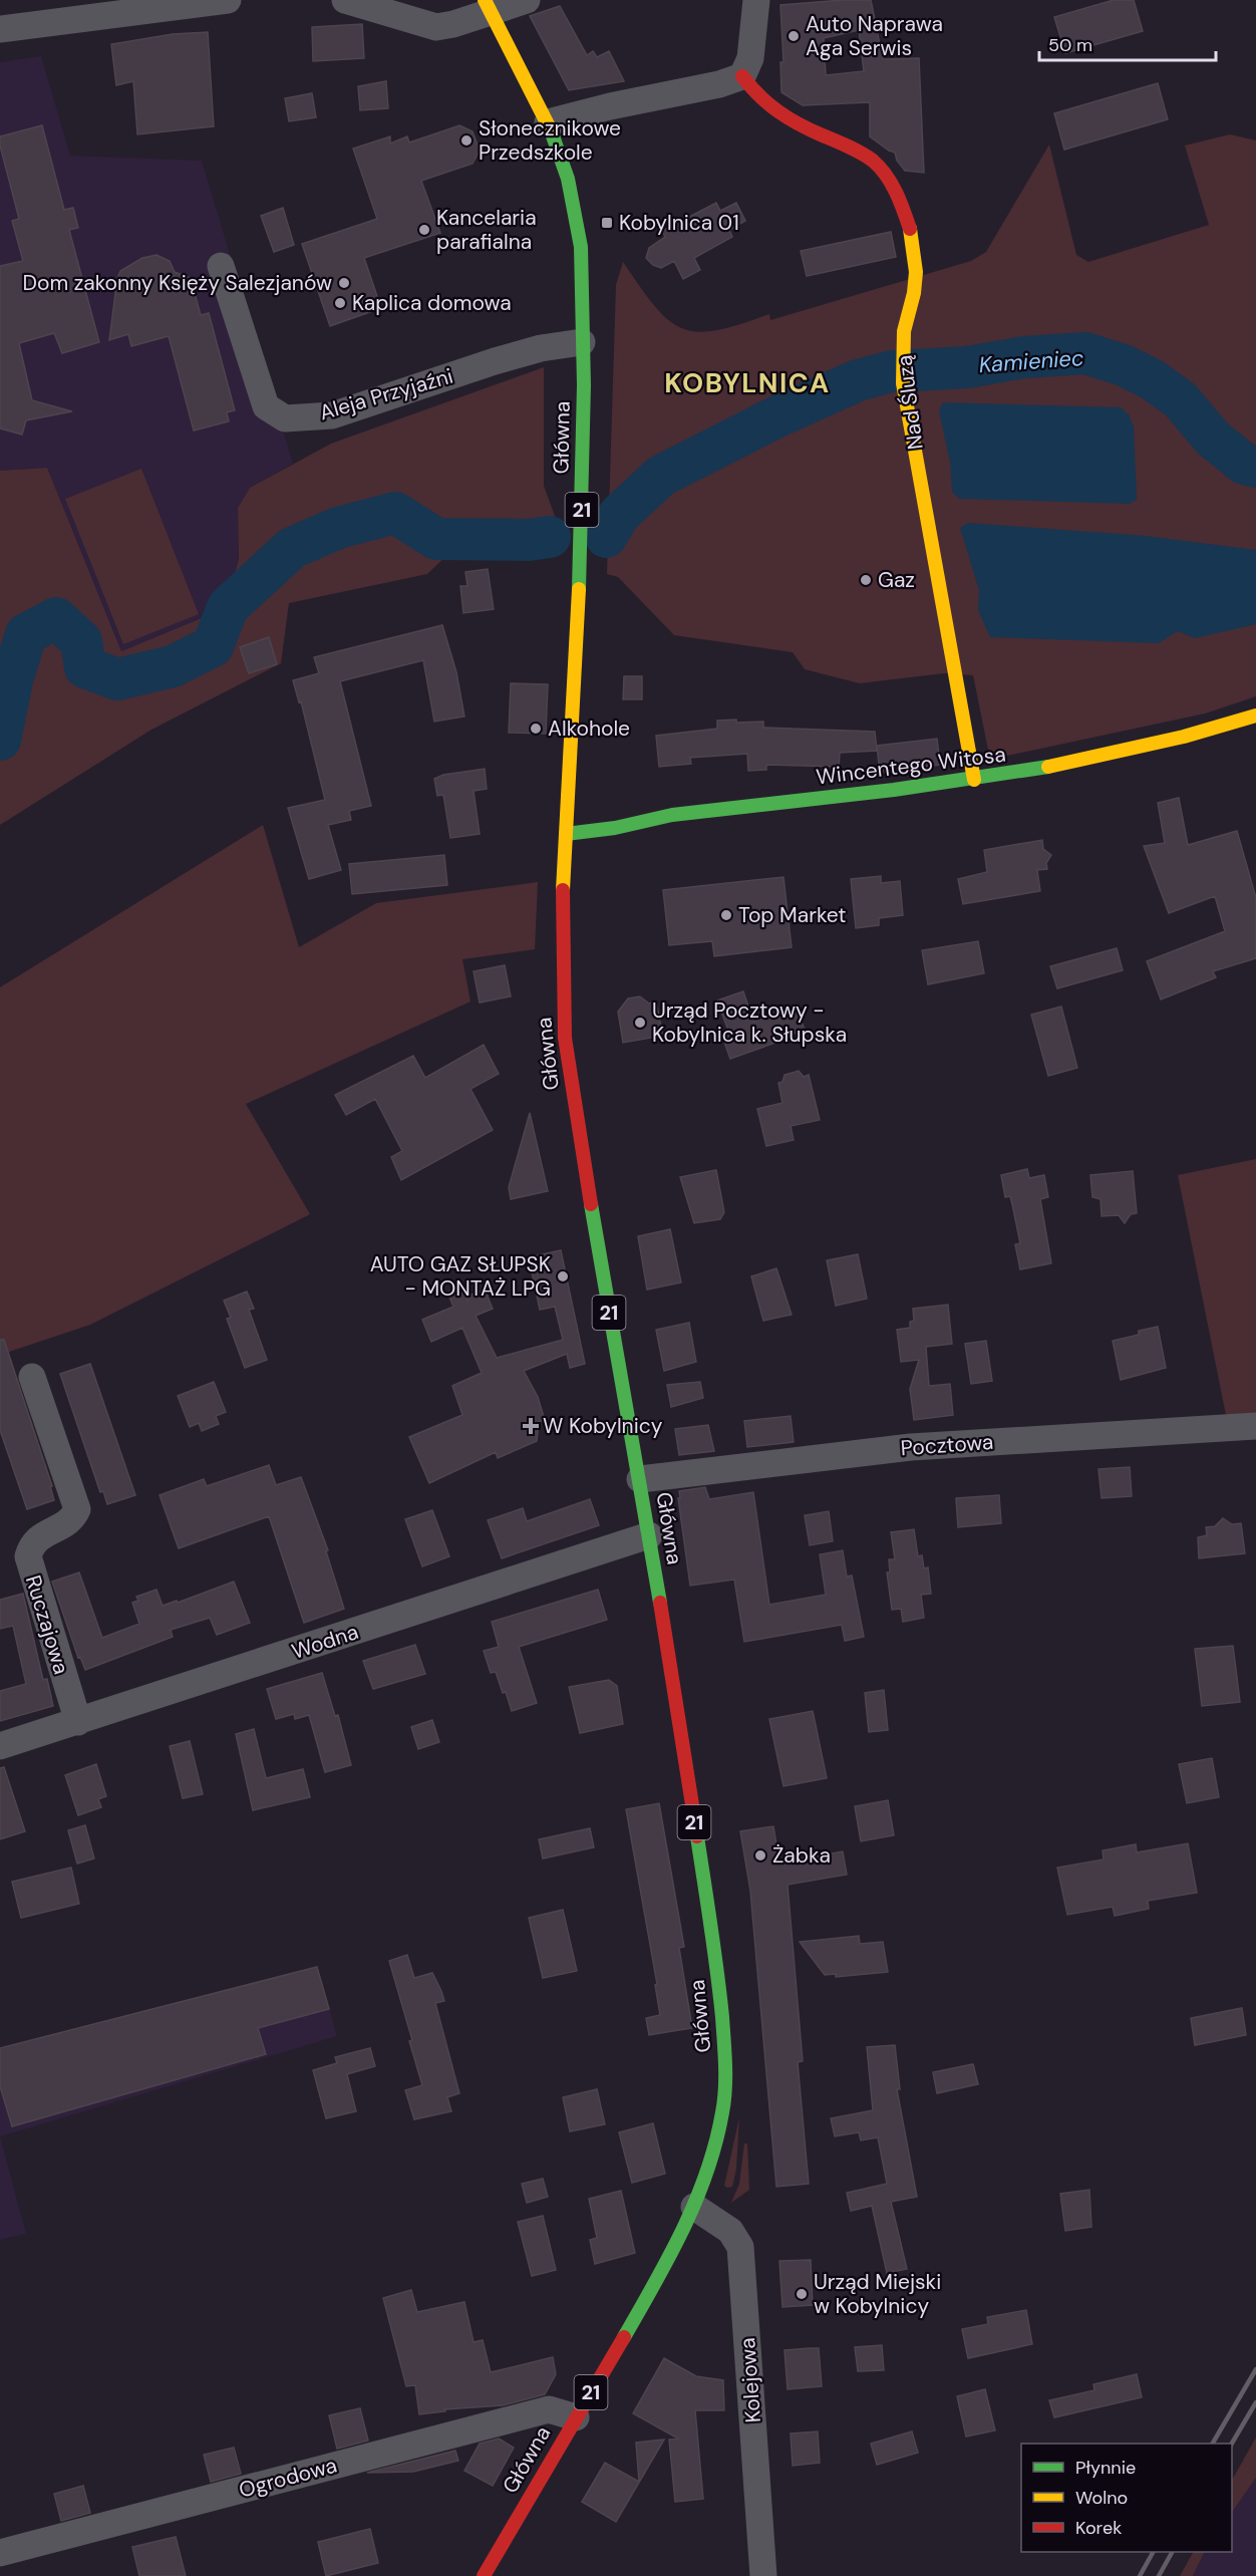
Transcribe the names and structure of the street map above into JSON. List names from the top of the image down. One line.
{"streets":{"main road":["Nad Śluzą","Główna","21","Wincentego Witosa"],"street":["Aleja Przyjaźni","Pocztowa","Ruczajowa","Wodna","Kolejowa","Ogrodowa"]},"crossings":[["Aleja Przyjaźni","Główna"],["Nad Śluzą","Wincentego Witosa"],["Główna","Wincentego Witosa"],["Główna","Pocztowa"],["Główna","Wodna"],["Główna","Kolejowa"],["Główna","Ogrodowa"],["Ruczajowa","Wodna"]],"districts":["KOBYLNICA"],"water":["Kamieniec"],"places":{"other":["Auto Naprawa Aga Serwis","Słonecznikowe Przedszkole","Kancelaria parafialna","Dom zakonny Księży Salezjanów","Kaplica domowa","Gaz","Alkohole","Top Market","Urząd Pocztowy - Kobylnica k. Słupska","AUTO GAZ SŁUPSK - MONTAŻ LPG","Żabka","Urząd Miejski w Kobylnicy"],"transit":["Kobylnica 01"],"health":["W Kobylnicy"]},"legend":["Płynnie","Wolno","Korek"],"scale_bar":"50 m"}
